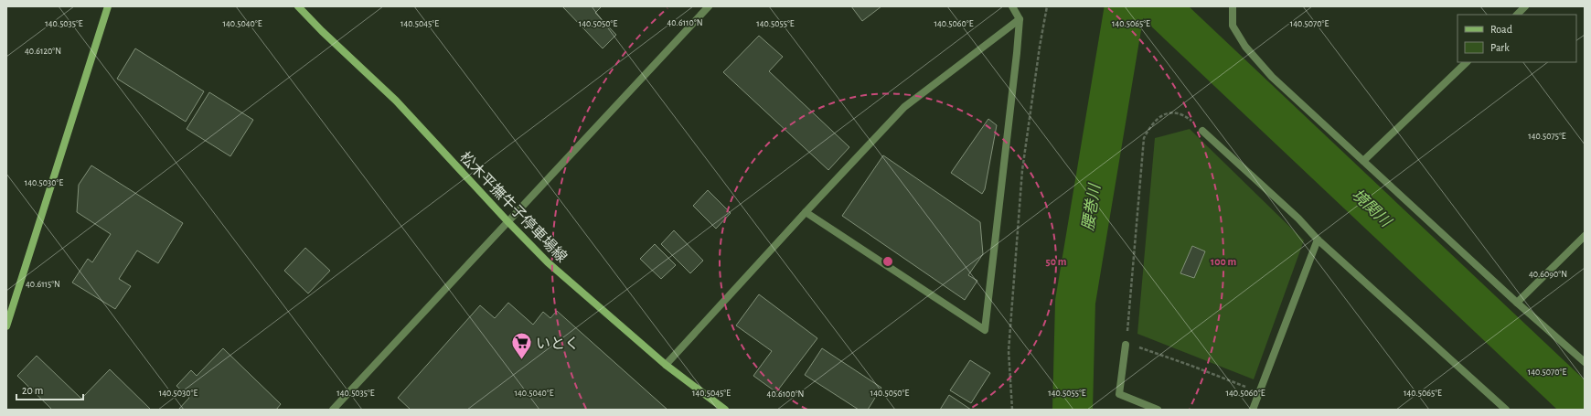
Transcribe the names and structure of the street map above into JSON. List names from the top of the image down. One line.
{"streets":{"main road":["松木平撫牛子停車場線"]},"water":["腰巻川","境関川"],"places":{"supermarket":["いとく"]},"legend":["Road","Park"],"scale_bar":"20 m","coordinates":["40.6110°N","140.5035°E","140.5040°E","140.5045°E","140.5050°E","140.5055°E","140.5060°E","140.5065°E","140.5070°E","40.6120°N","140.5075°E","140.5030°E","40.6090°N","40.6115°N","40.6100°N"],"rings":["50 m","100 m"]}
